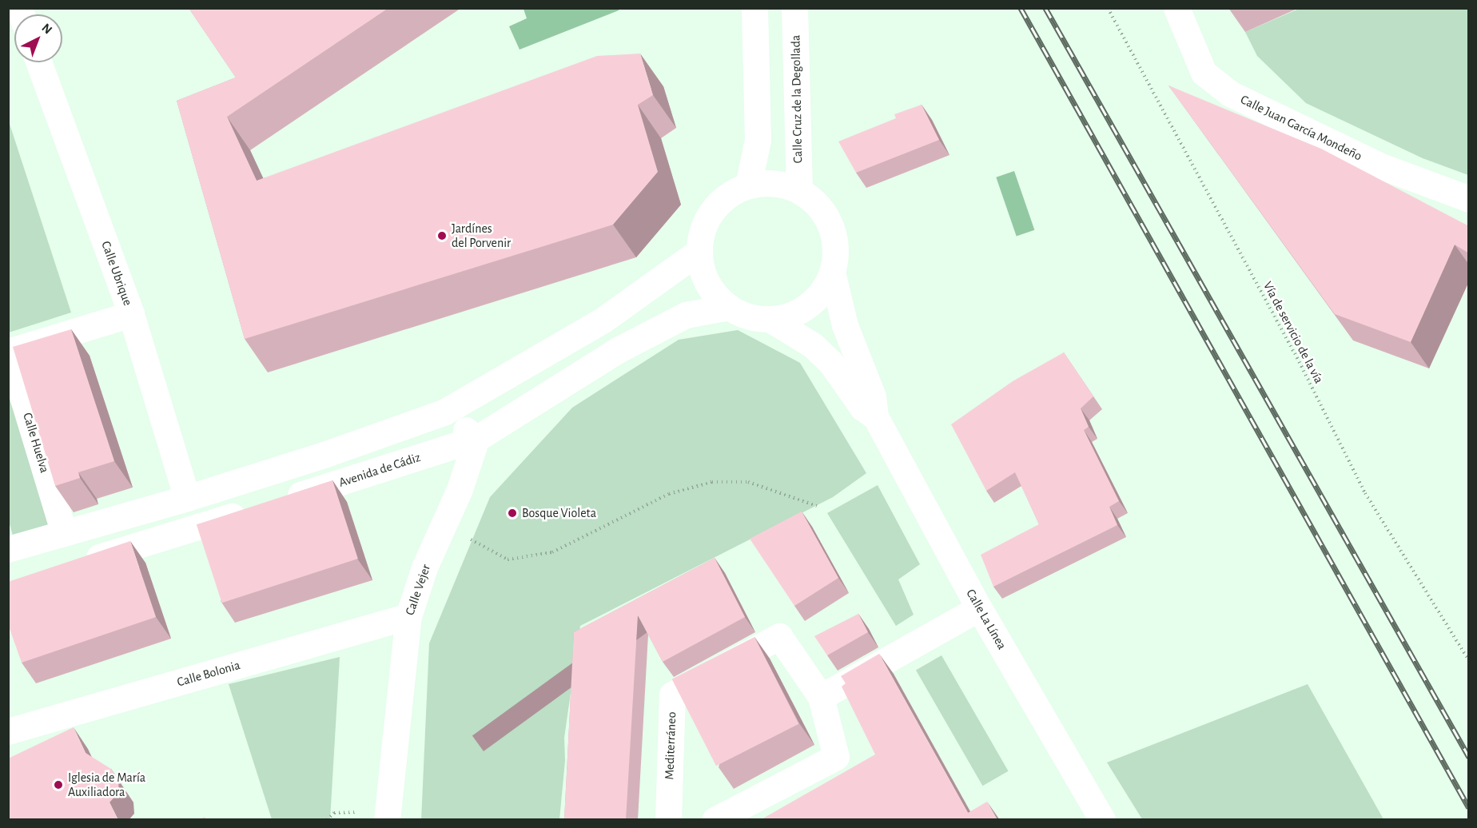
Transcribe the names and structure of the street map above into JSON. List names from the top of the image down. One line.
{"streets":{"street":["Calle Cruz de la Degollada","Calle Juan García Mondeño","Calle Ubrique","Calle Huelva","Avenida de Cádiz","Calle Vejer","Calle La Línea","Calle Bolonia","Mediterráneo"],"path":["Vía de servicio de la vía"]},"crossings":[["Calle Cruz de la Degollada","Avenida de Cádiz"],["Calle Cruz de la Degollada","Calle La Línea"],["Avenida de Cádiz","Calle Vejer"],["Avenida de Cádiz","Calle La Línea"],["Calle Vejer","Calle Bolonia"]],"places":["Jardínes del Porvenir","Bosque Violeta","Iglesia de María Auxiliadora"],"north":"top right"}
